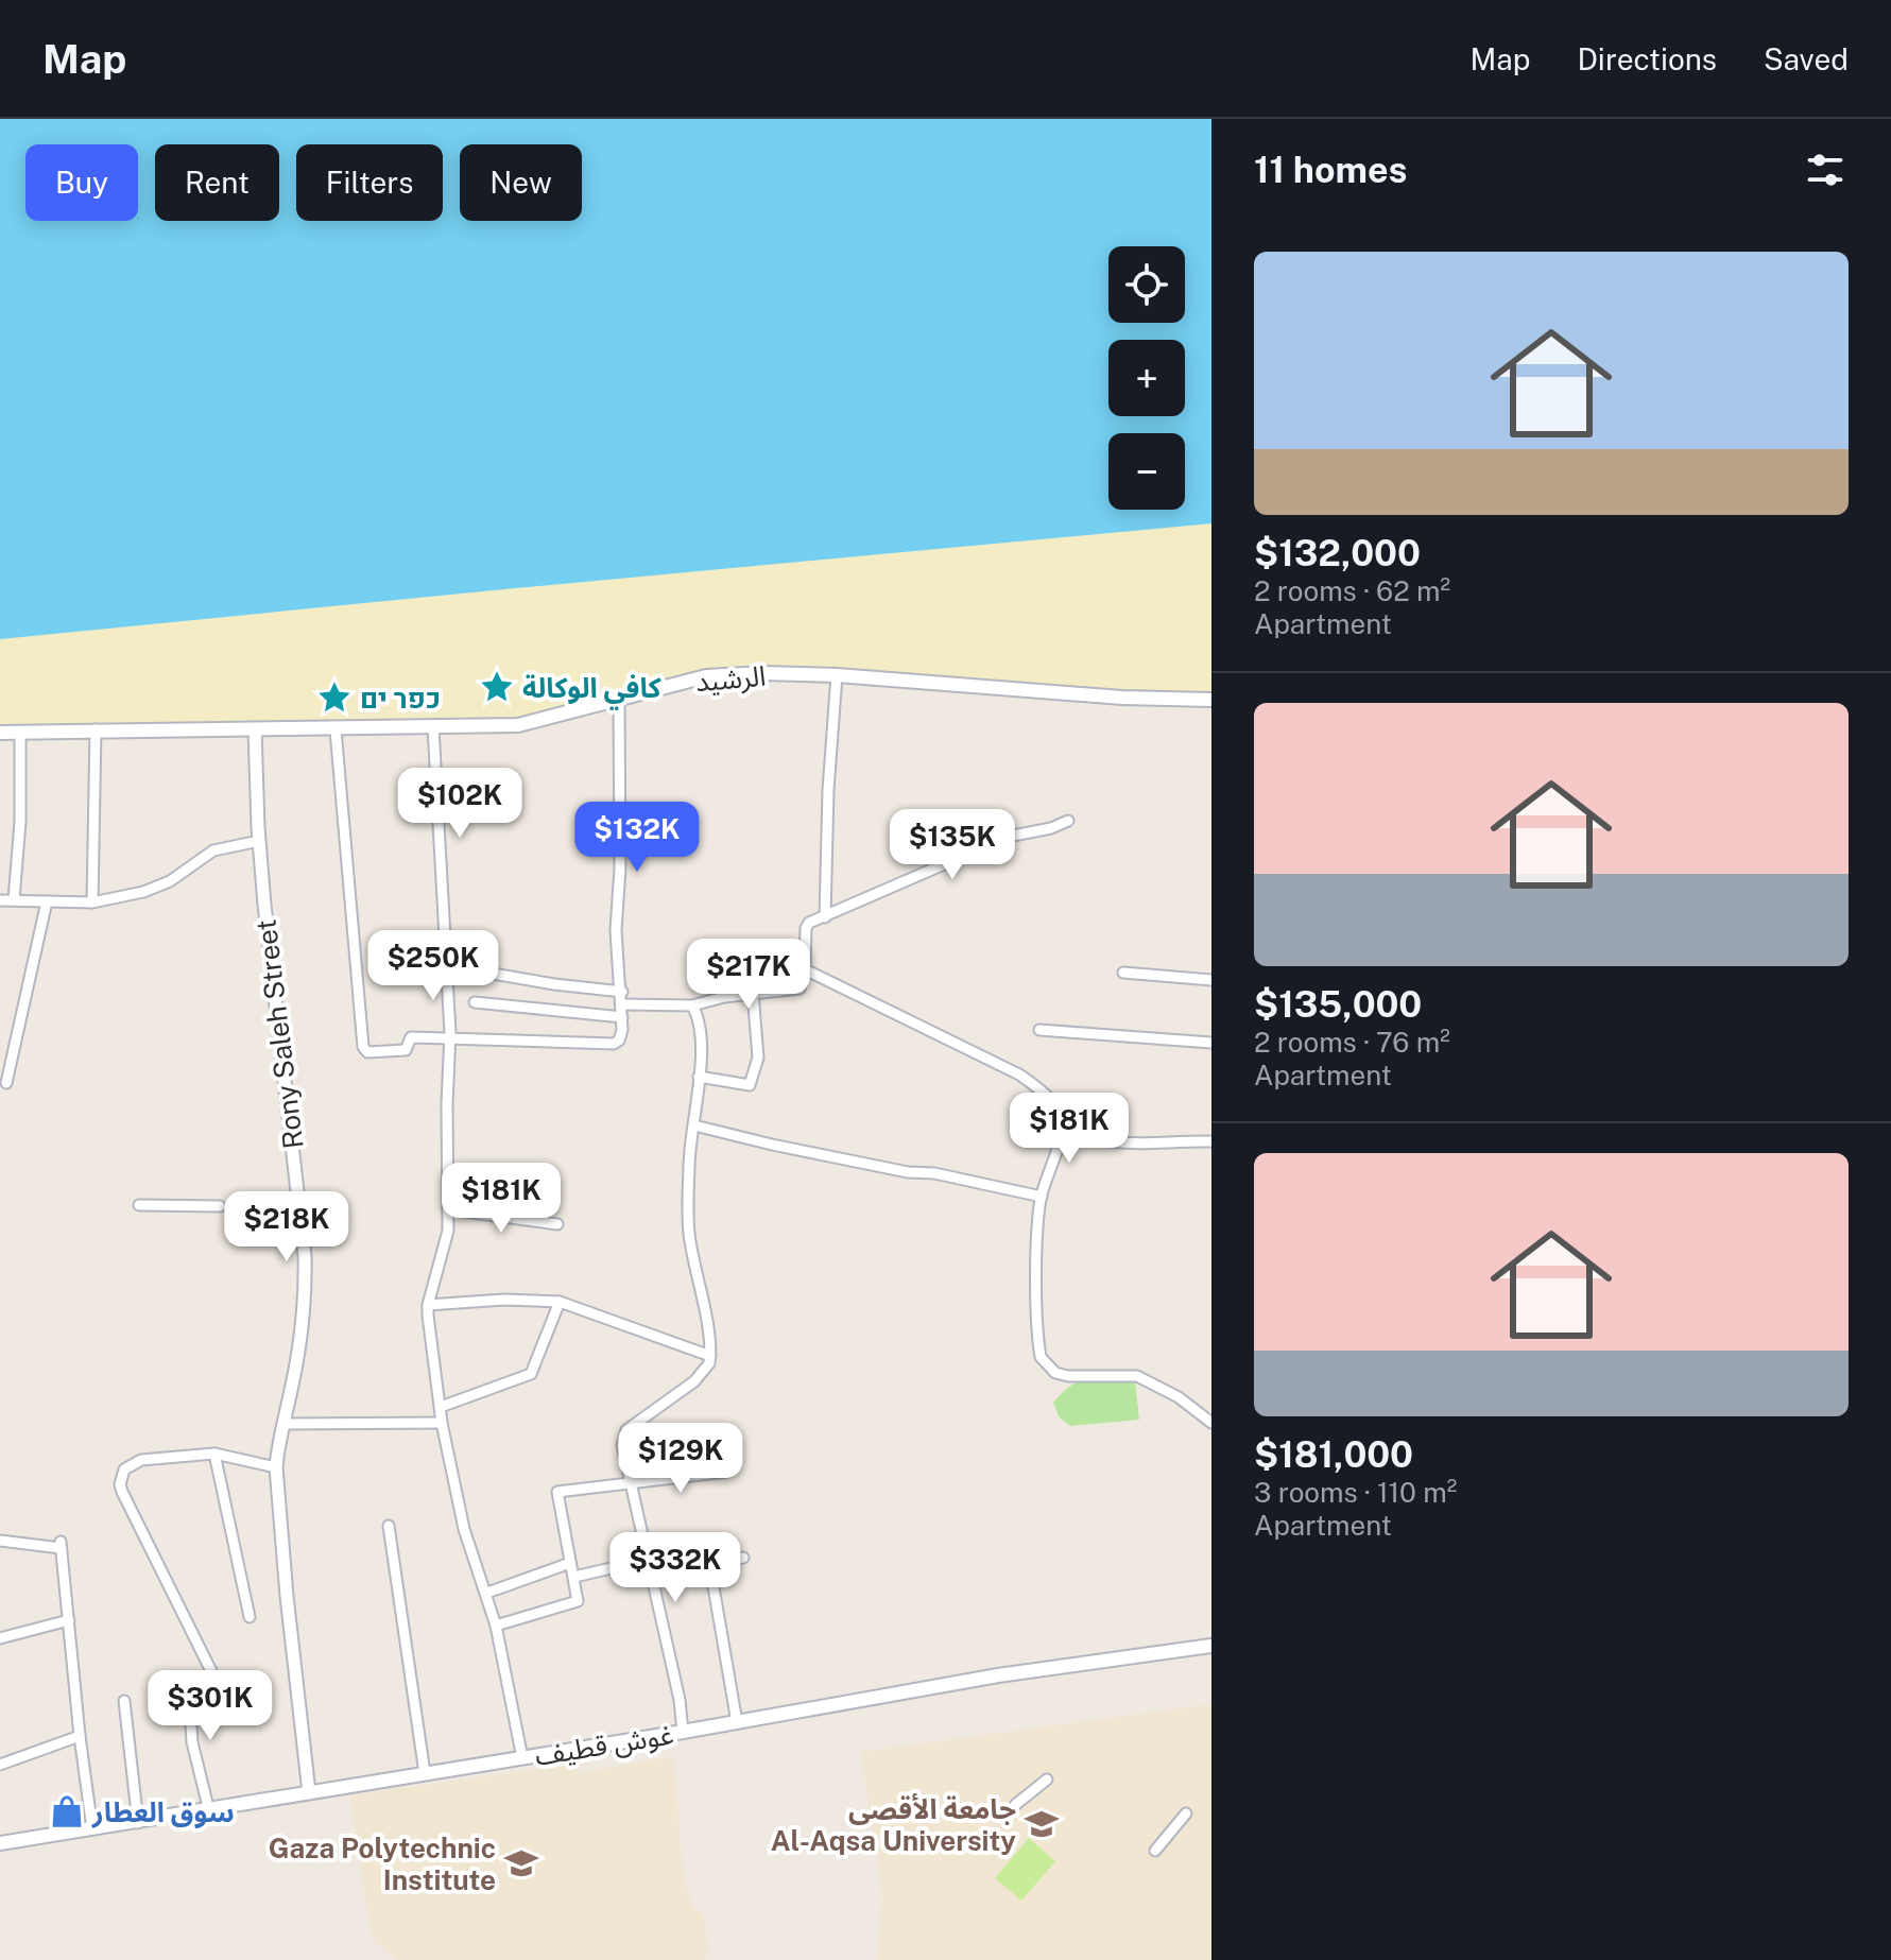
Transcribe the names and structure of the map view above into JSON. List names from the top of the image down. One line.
{"streets":{"main road":["الرشيد","غوش قطيف"],"street":["Rony Saleh Street"]},"crossings":[["الرشيد","Rony Saleh Street"],["Rony Saleh Street","غوش قطيف"]],"places":{"place":["كافي الوكالة","כפר ים"],"shop":["سوق العطار"],"school or university":["جامعة الأقصى Al-Aqsa University","Gaza Polytechnic Institute"]},"page":{"header":"Map","nav":["Map","Directions","Saved"],"heading":"11 homes","chip":["Buy","Rent","Filters","New"],"list":[{"name":"$132,000","note":"2 rooms · 62 m² · Apartment"},{"name":"$135,000","note":"2 rooms · 76 m² · Apartment"},{"name":"$181,000","note":"3 rooms · 110 m² · Apartment"}],"map_buttons":["+","−"],"price":["$102K","$132K","$135K","$250K","$217K","$181K","$181K","$218K","$129K","$332K","$301K"]}}
